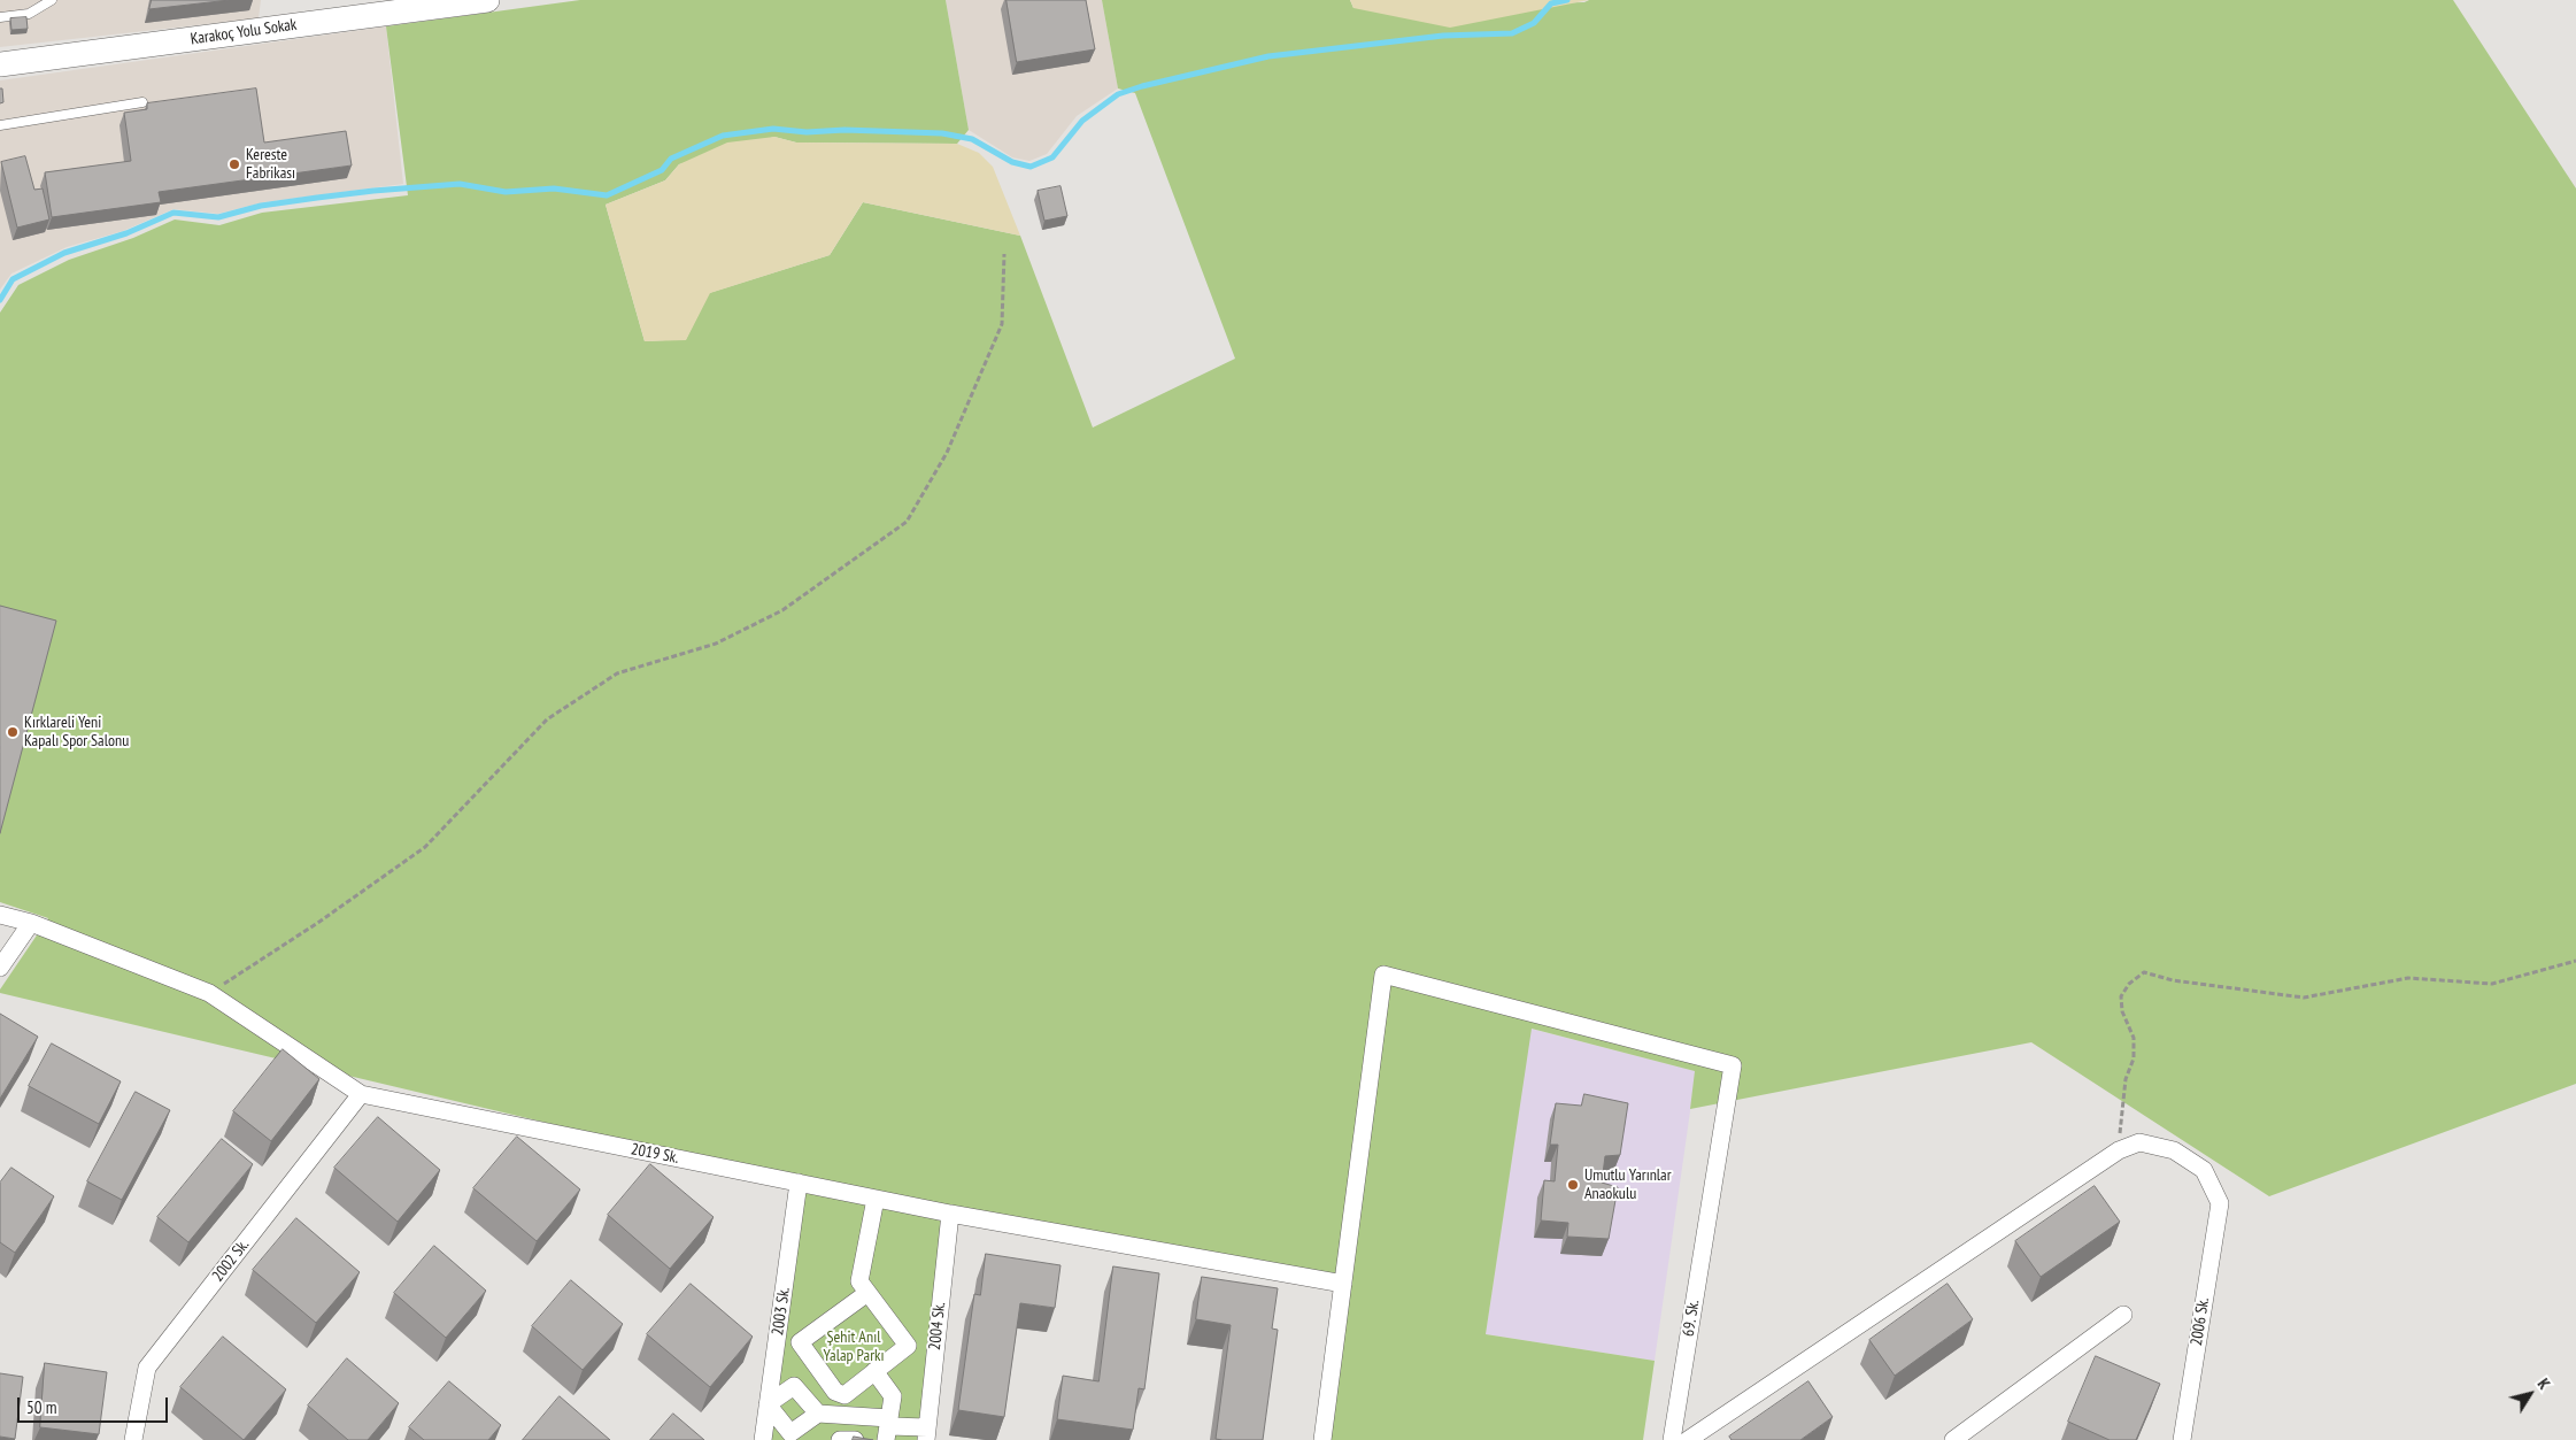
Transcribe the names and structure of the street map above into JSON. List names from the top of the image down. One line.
{"streets":{"street":["Karakoç Yolu Sokak","2019 Sk.","2002 Sk.","2003 Sk.","69. Sk.","2006 Sk.","2004 Sk."]},"crossings":[["2019 Sk.","2002 Sk."],["2019 Sk.","2003 Sk."],["2019 Sk.","69. Sk."],["2019 Sk.","2004 Sk."]],"parks":["Şehit Anıl Yalap Parkı"],"places":["Kereste Fabrikası","Kırklareli Yeni Kapalı Spor Salonu","Umutlu Yarınlar Anaokulu"],"scale_bar":"50 m","north":"top right"}
